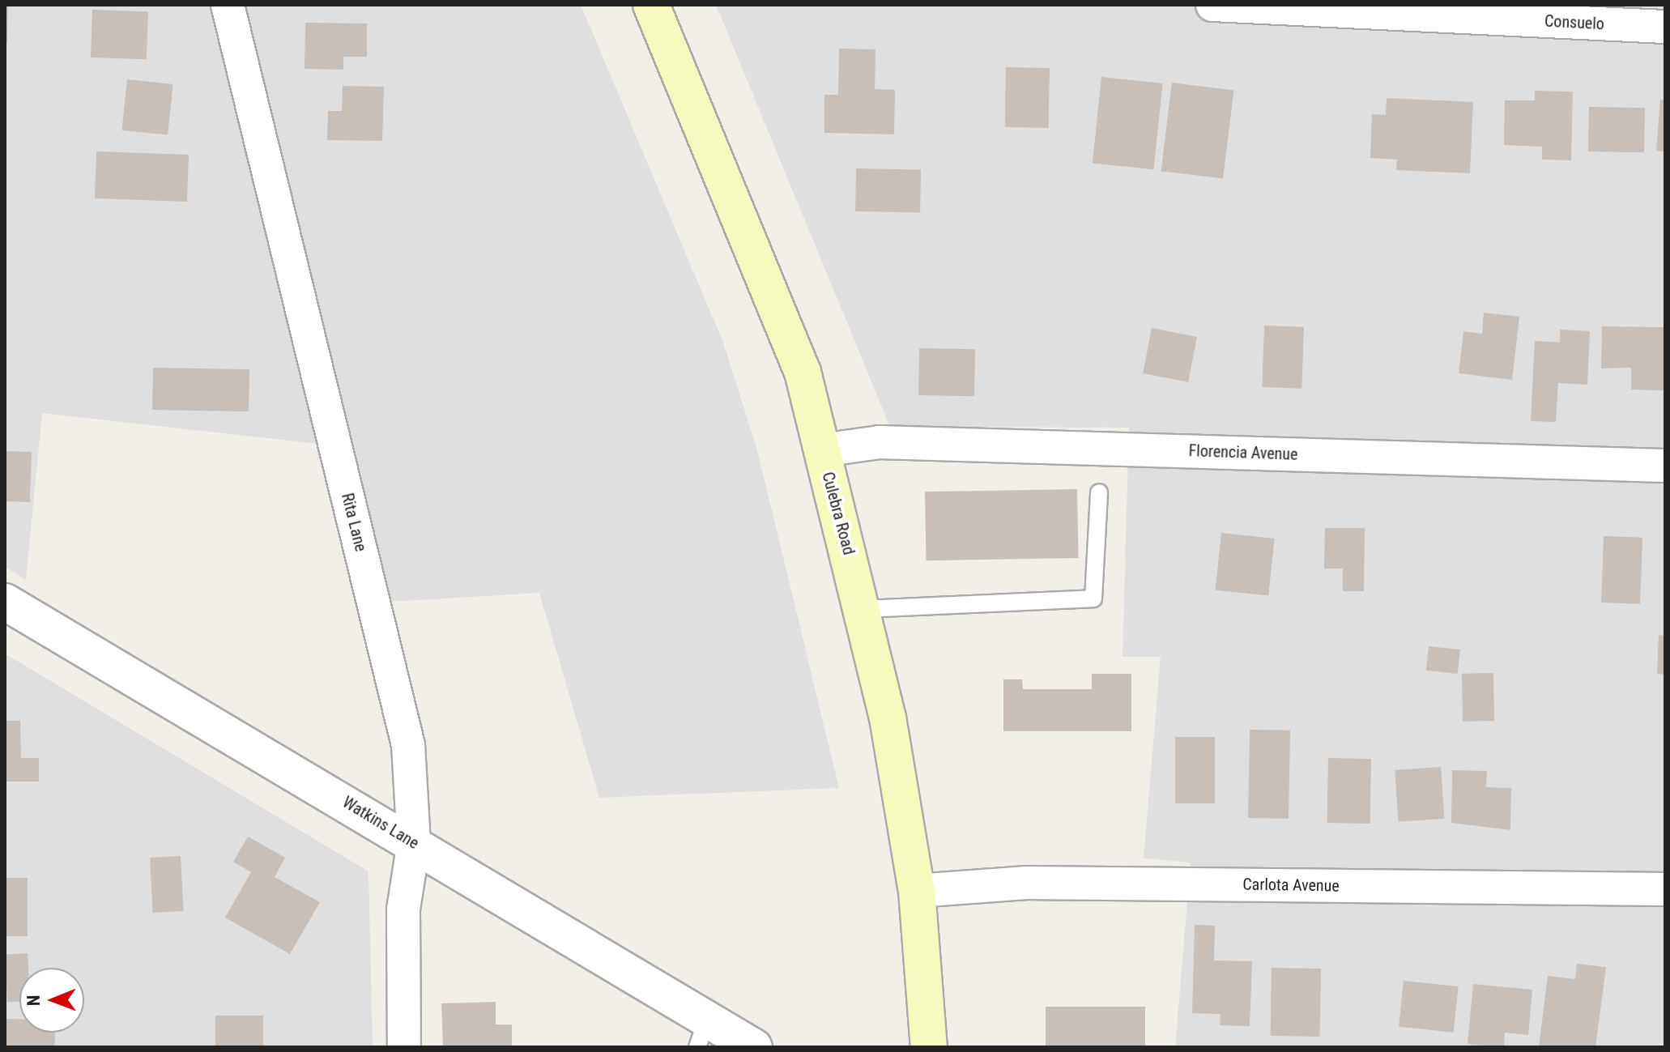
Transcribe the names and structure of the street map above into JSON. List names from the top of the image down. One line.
{"streets":{"main road":["Culebra Road"],"street":["Consuelo","Florencia Avenue","Rita Lane","Watkins Lane","Carlota Avenue"]},"crossings":[["Florencia Avenue","Culebra Road"],["Culebra Road","Carlota Avenue"],["Rita Lane","Watkins Lane"]],"north":"left"}
